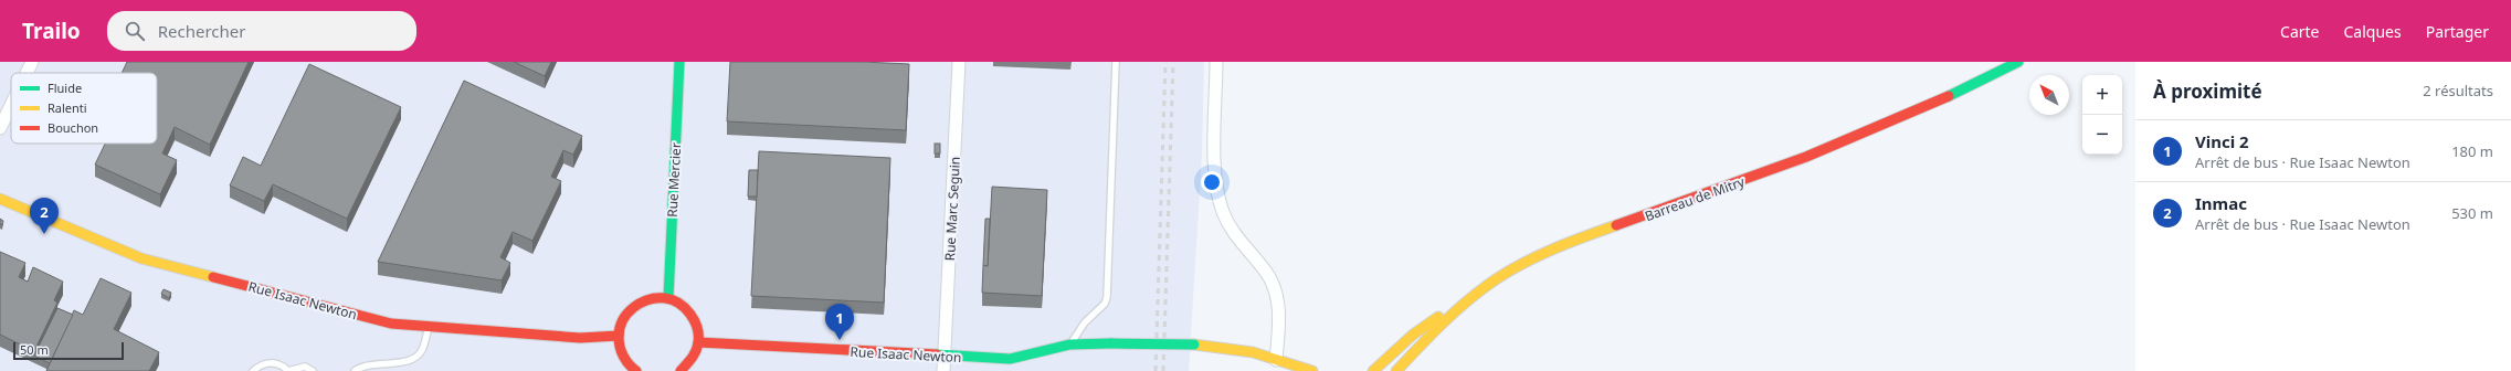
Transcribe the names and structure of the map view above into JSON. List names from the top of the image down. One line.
{"streets":{"street":["Rue Mercier","Barreau de Mitry","Rue Marc Seguin","Rue Isaac Newton"]},"crossings":[["Rue Marc Seguin","Rue Isaac Newton"]],"legend":["Fluide","Ralenti","Bouchon"],"scale_bar":"50 m","north":"top left","page":{"header":"Trailo","search":"Rechercher","nav":["Carte","Calques","Partager"],"heading":["À proximité","2 résultats"],"map_buttons":["+","−"],"list":[{"mark":"1","name":"Vinci 2","note":"Arrêt de bus · Rue Isaac Newton","value":"180 m"},{"mark":"2","name":"Inmac","note":"Arrêt de bus · Rue Isaac Newton","value":"530 m"}],"pins":["2","1"],"scale":"50 m"}}
